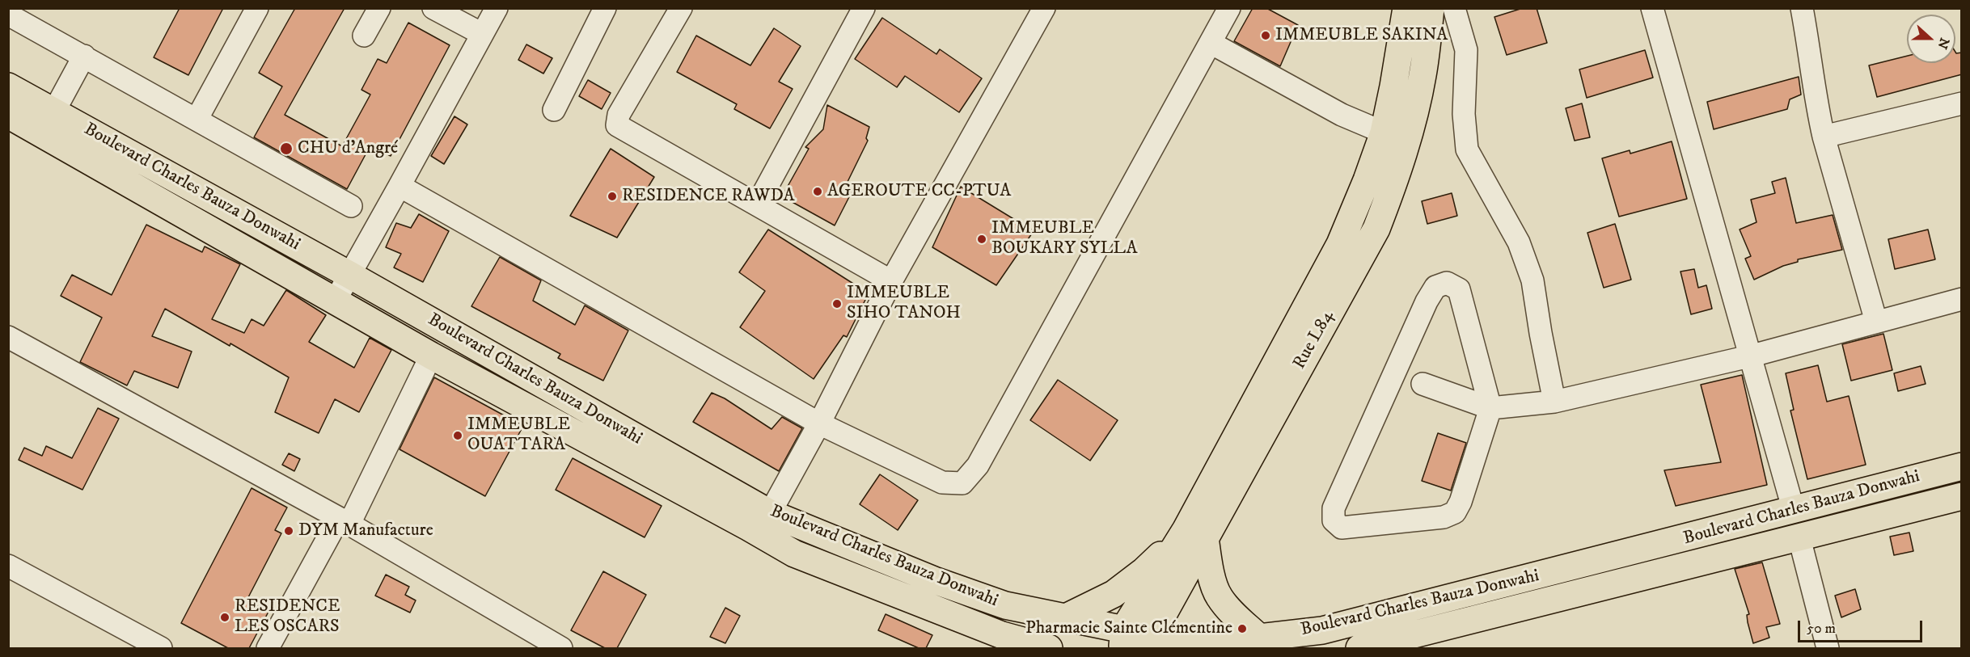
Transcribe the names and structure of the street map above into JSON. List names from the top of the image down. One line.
{"streets":{"main road":["Boulevard Charles Bauza Donwahi","Rue L84"]},"crossings":[["Boulevard Charles Bauza Donwahi","Rue L84"]],"places":["IMMEUBLE SAKINA","CHU d'Angré","AGEROUTE CC-PTUA","RESIDENCE RAWDA","IMMEUBLE BOUKARY SYLLA","IMMEUBLE SIHO TANOH","IMMEUBLE OUATTARA","DYM Manufacture","RESIDENCE LES OSCARS","Pharmacie Sainte Clémentine"],"scale_bar":"50 m","north":"right"}
